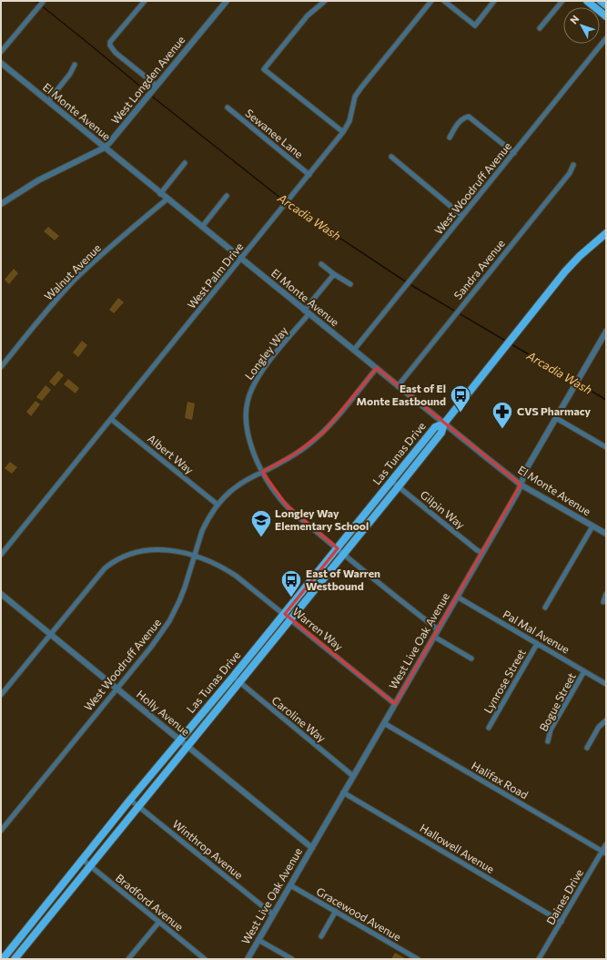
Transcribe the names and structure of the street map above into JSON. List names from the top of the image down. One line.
{"streets":{"main road":["Las Tunas Drive"],"street":["West Longden Avenue","El Monte Avenue","Sewanee Lane","West Woodruff Avenue","Sandra Avenue","Walnut Avenue","West Palm Drive","Longley Way","Albert Way","Gilpin Way","Warren Way","Pal Mal Avenue","West Live Oak Avenue","Lynrose Street","Bogue Street","Holly Avenue","Caroline Way","Halifax Road","Hallowell Avenue","Winthrop Avenue","Daines Drive","Bradford Avenue","Gracewood Avenue"]},"crossings":[["West Longden Avenue","El Monte Avenue"],["El Monte Avenue","West Woodruff Avenue"],["El Monte Avenue","Sandra Avenue"],["El Monte Avenue","Walnut Avenue"],["El Monte Avenue","West Palm Drive"],["El Monte Avenue","Longley Way"],["El Monte Avenue","Las Tunas Drive"],["El Monte Avenue","West Live Oak Avenue"],["Sewanee Lane","West Palm Drive"],["West Woodruff Avenue","Longley Way"],["West Woodruff Avenue","Albert Way"],["West Woodruff Avenue","Warren Way"],["West Woodruff Avenue","Holly Avenue"],["West Palm Drive","Albert Way"],["Longley Way","Las Tunas Drive"],["Longley Way","West Live Oak Avenue"],["Las Tunas Drive","Gilpin Way"],["Las Tunas Drive","Warren Way"],["Las Tunas Drive","Holly Avenue"],["Las Tunas Drive","Caroline Way"],["Las Tunas Drive","Winthrop Avenue"],["Las Tunas Drive","Bradford Avenue"],["Gilpin Way","West Live Oak Avenue"],["Warren Way","West Live Oak Avenue"],["Warren Way","Holly Avenue"],["Pal Mal Avenue","West Live Oak Avenue"],["Pal Mal Avenue","Lynrose Street"],["Pal Mal Avenue","Bogue Street"],["West Live Oak Avenue","Holly Avenue"],["West Live Oak Avenue","Caroline Way"],["West Live Oak Avenue","Halifax Road"],["West Live Oak Avenue","Hallowell Avenue"],["West Live Oak Avenue","Winthrop Avenue"],["West Live Oak Avenue","Gracewood Avenue"],["Halifax Road","Daines Drive"],["Hallowell Avenue","Daines Drive"]],"water":["Arcadia Wash"],"places":{"bus stop":["East of El Monte Eastbound","East of Warren Westbound"],"pharmacy":["CVS Pharmacy"],"school or university":["Longley Way Elementary School"]},"north":"top left"}
